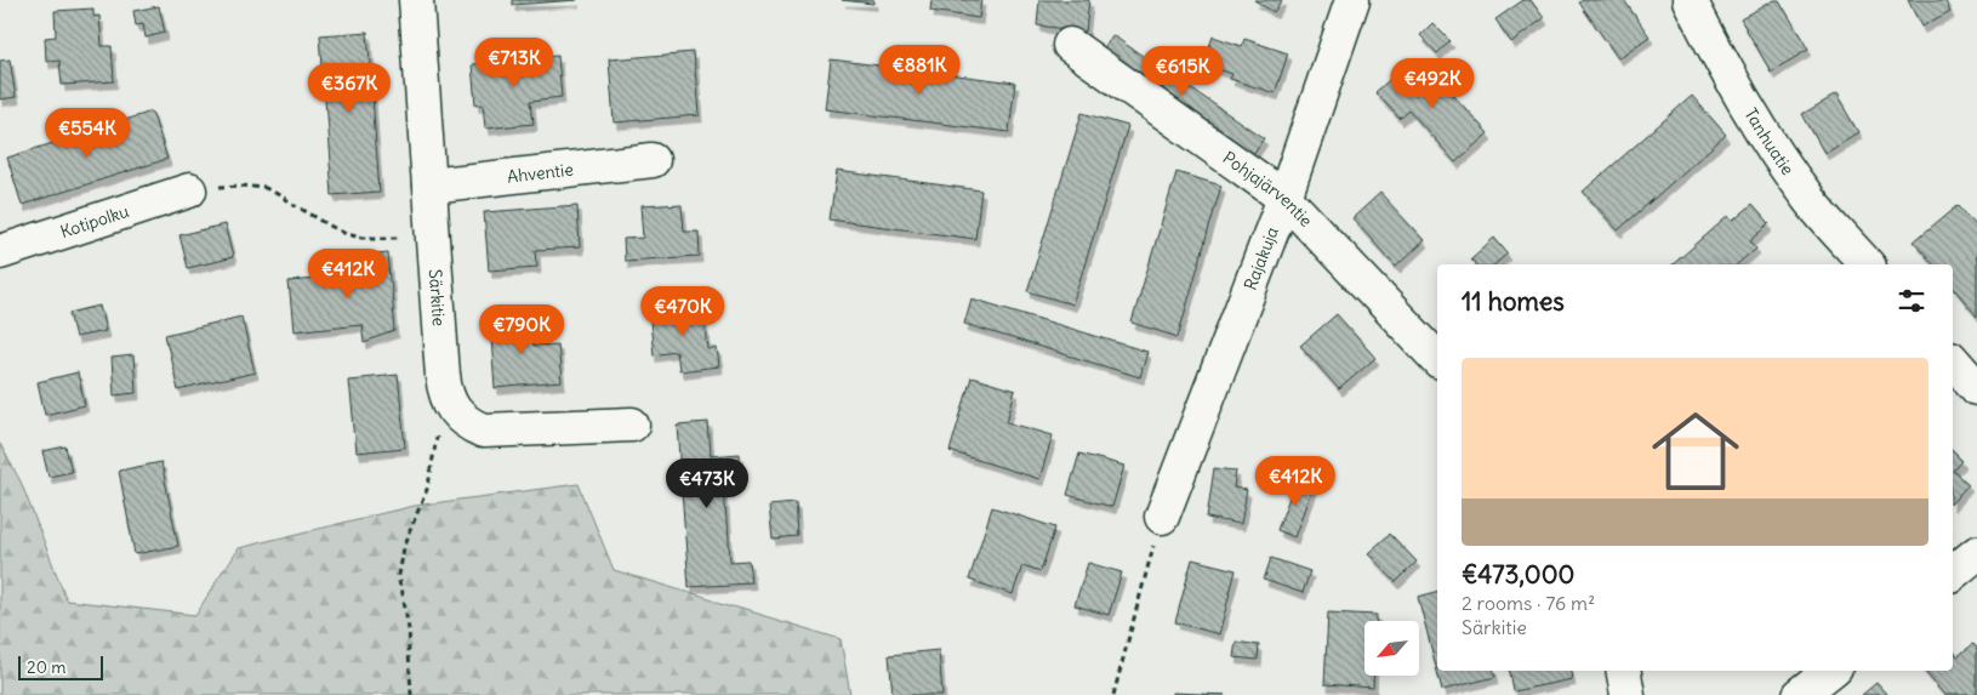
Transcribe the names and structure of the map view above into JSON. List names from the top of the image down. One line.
{"streets":{"street":["Tanhuatie","Ahventie","Pohjajärventie","Kotipolku","Rajakuja","Särkitie"]},"crossings":[["Ahventie","Särkitie"],["Pohjajärventie","Rajakuja"]],"scale_bar":"20 m","north":"bottom left","page":{"price":["€713K","€881K","€615K","€492K","€367K","€554K","€412K","€470K","€790K","€412K","€473K"],"heading":"11 homes","list":[{"name":"€473,000","note":"2 rooms · 76 m² · Särkitie"}],"scale":"20 m"}}
